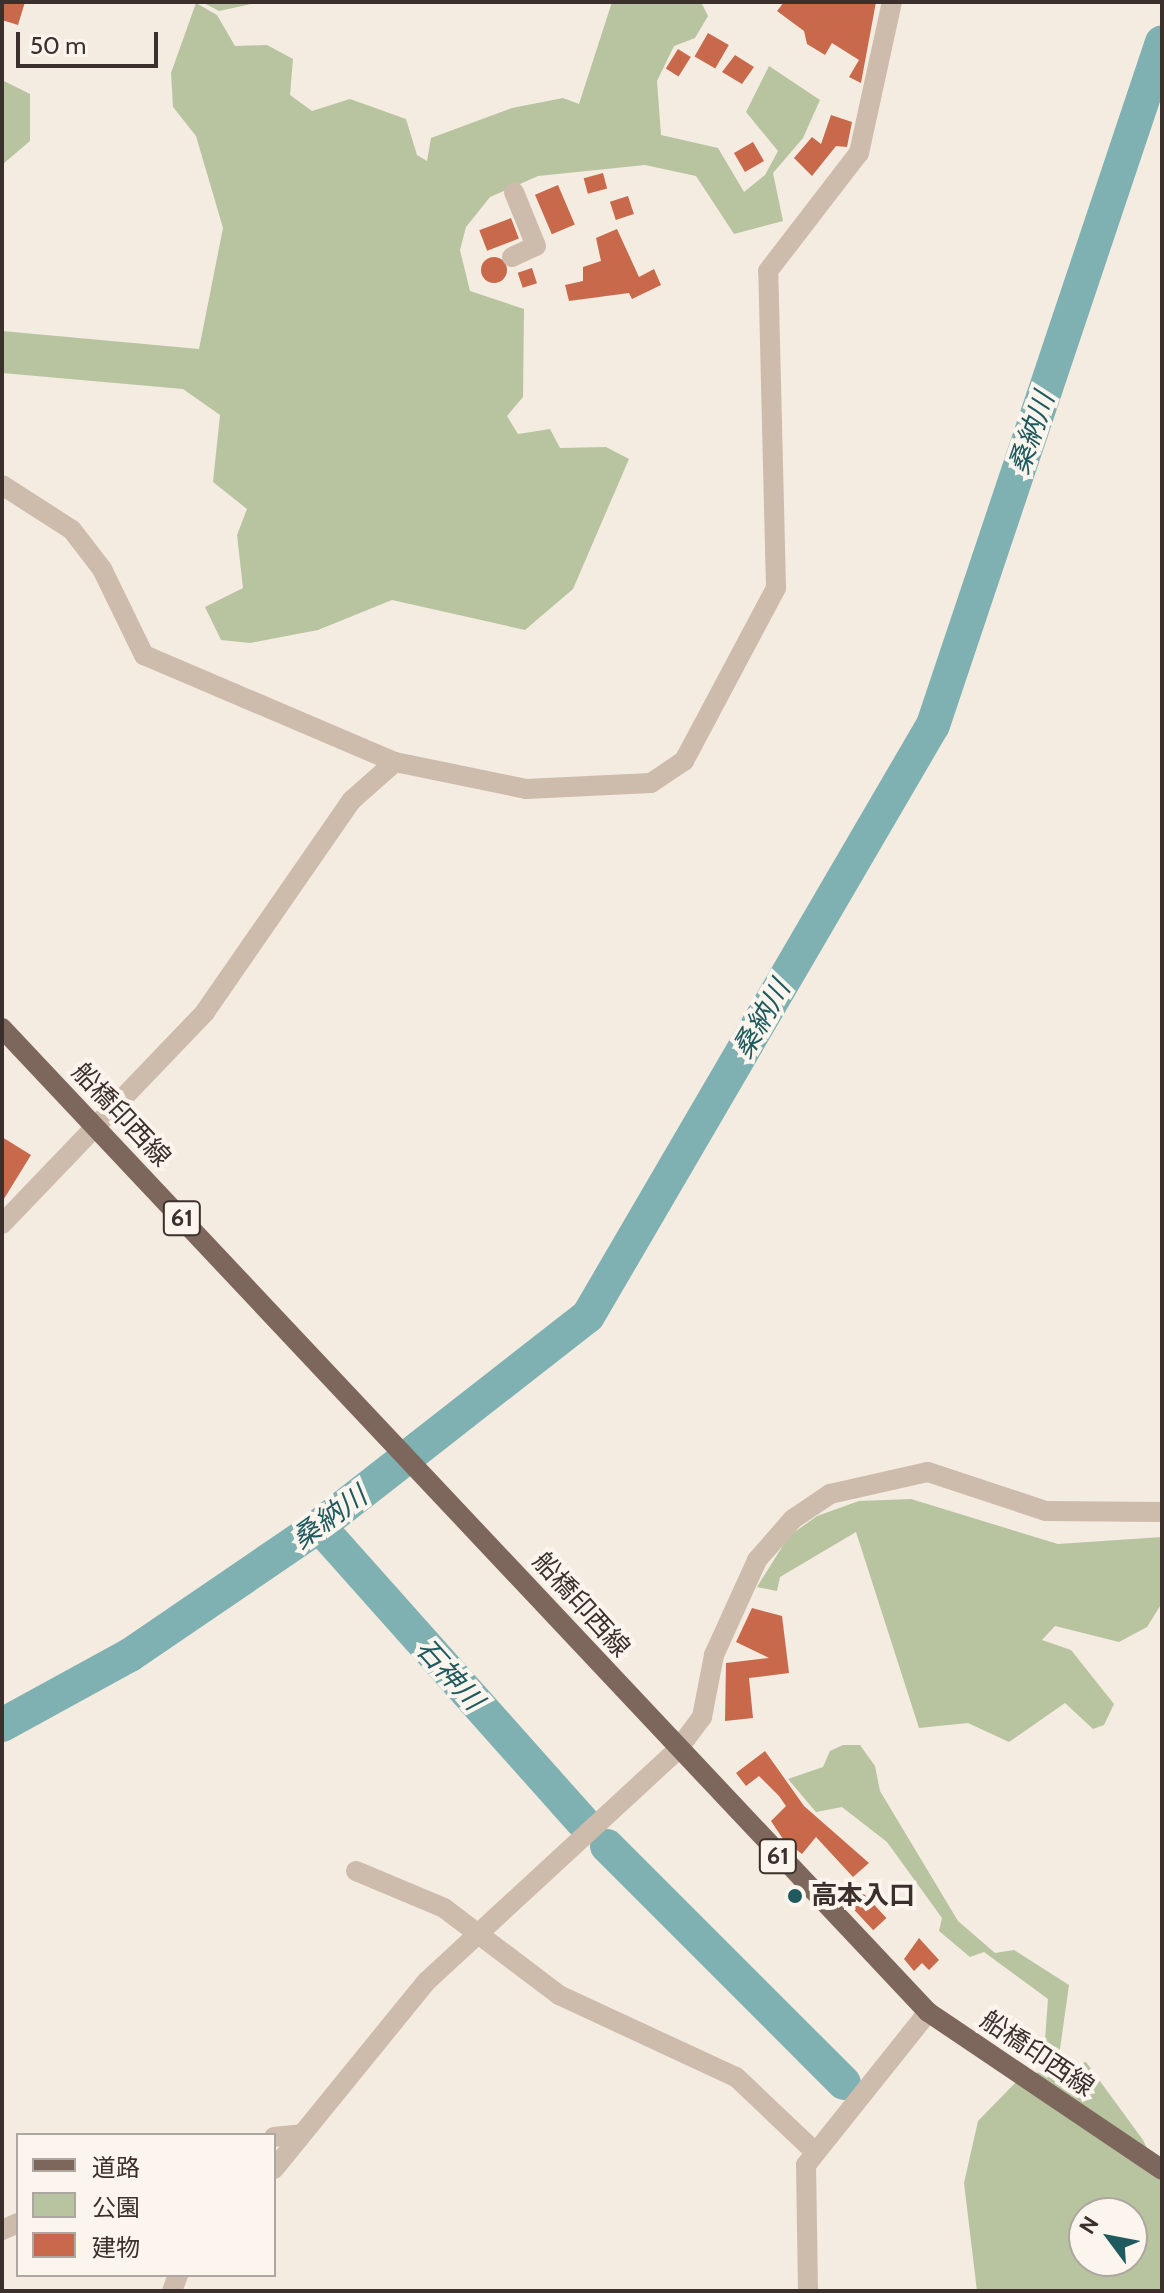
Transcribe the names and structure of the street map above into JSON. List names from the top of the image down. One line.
{"streets":{"main road":["船橋印西線","61"]},"water":["桑納川","石神川"],"places":["高本入口"],"legend":["道路","公園","建物"],"scale_bar":"50 m","north":"top left"}
